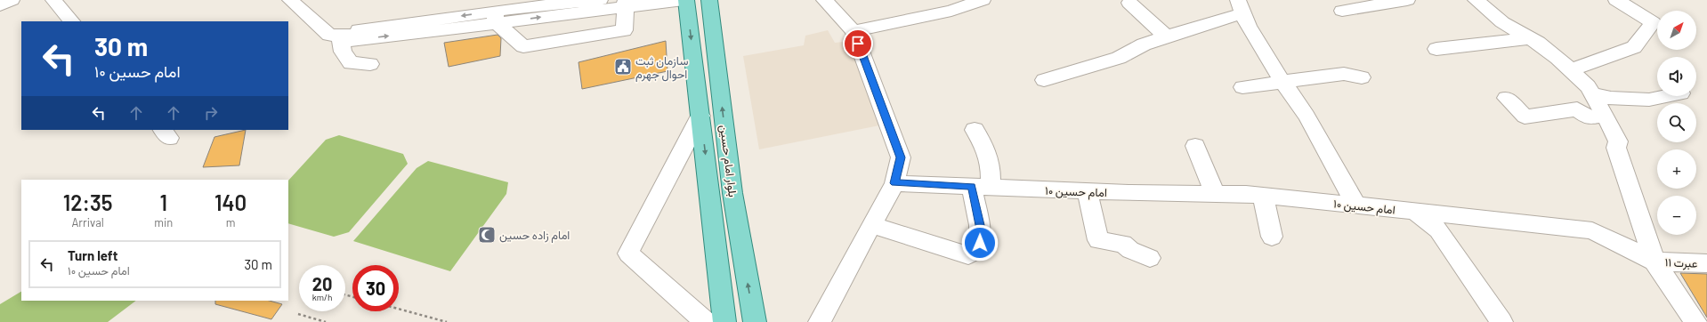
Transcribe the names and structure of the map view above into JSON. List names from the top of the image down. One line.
{"streets":{"main road":["بلوار امام حسین"],"street":["امام حسین ۱۰","عبرت ۱۱"]},"crossings":[["امام حسین ۱۰","عبرت ۱۱"]],"places":{"public building":["سازمان ثبت احوال جهرم"],"mosque":["امام زاده حسین"]},"north":"top right","page":{"map_buttons":["+","−"],"turn":["30 m","امام حسین ۱۰"],"eta":["12:35","Arrival","1","min","140","m"],"list":[{"name":"Turn left","note":"امام حسین ۱۰","value":"30 m"}],"speed":"20 km/h","limit":"30"}}
